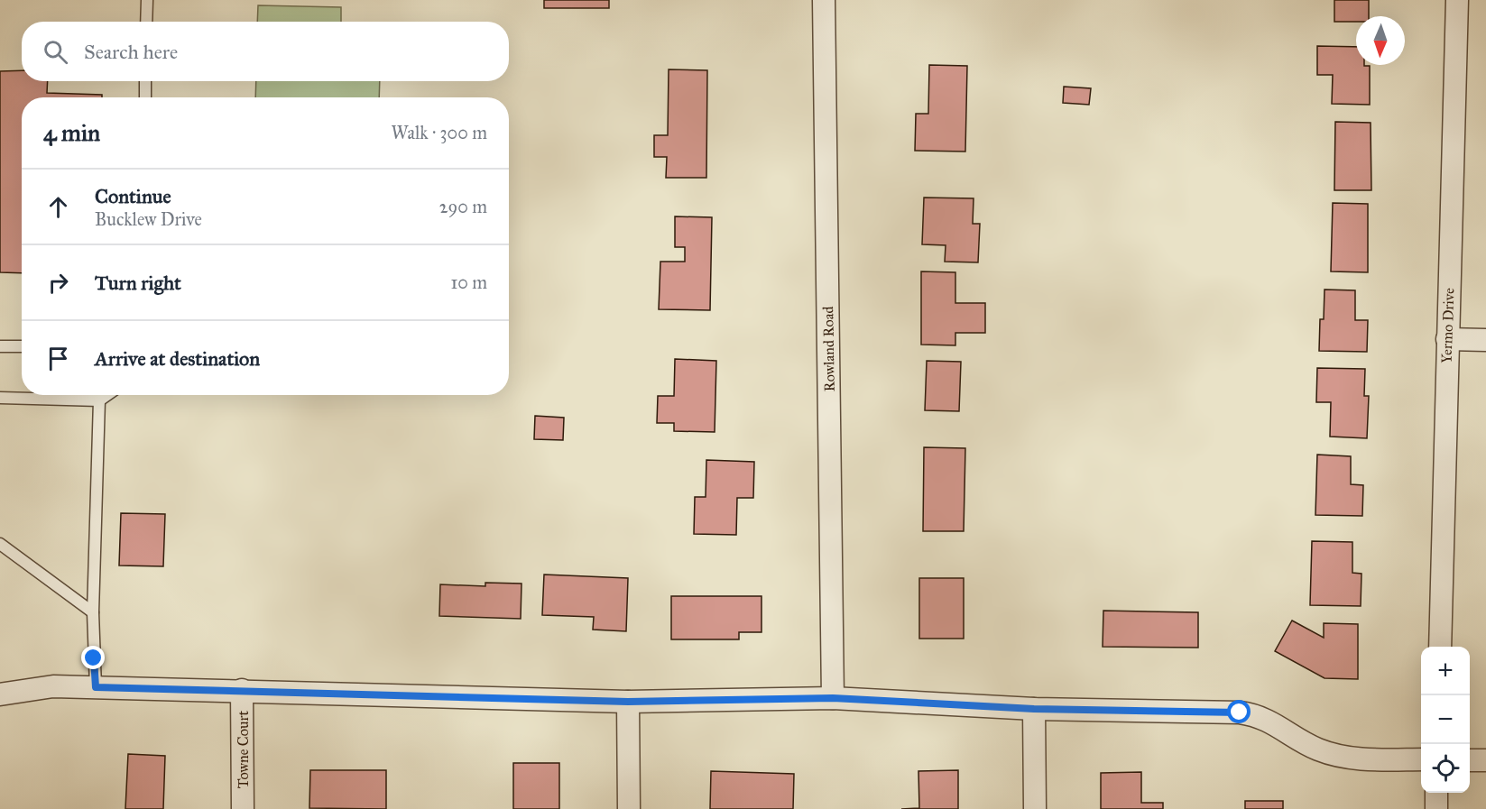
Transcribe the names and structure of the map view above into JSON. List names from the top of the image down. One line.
{"streets":{"street":["Yermo Drive","Rowland Road","Towne Court"]},"north":"bottom","page":{"search":"Search here","heading":["4 min","Walk · 300 m"],"list":[["Continue","Bucklew Drive","290 m"],["Turn right","10 m"],"Arrive at destination"],"map_buttons":["+","−"]}}
